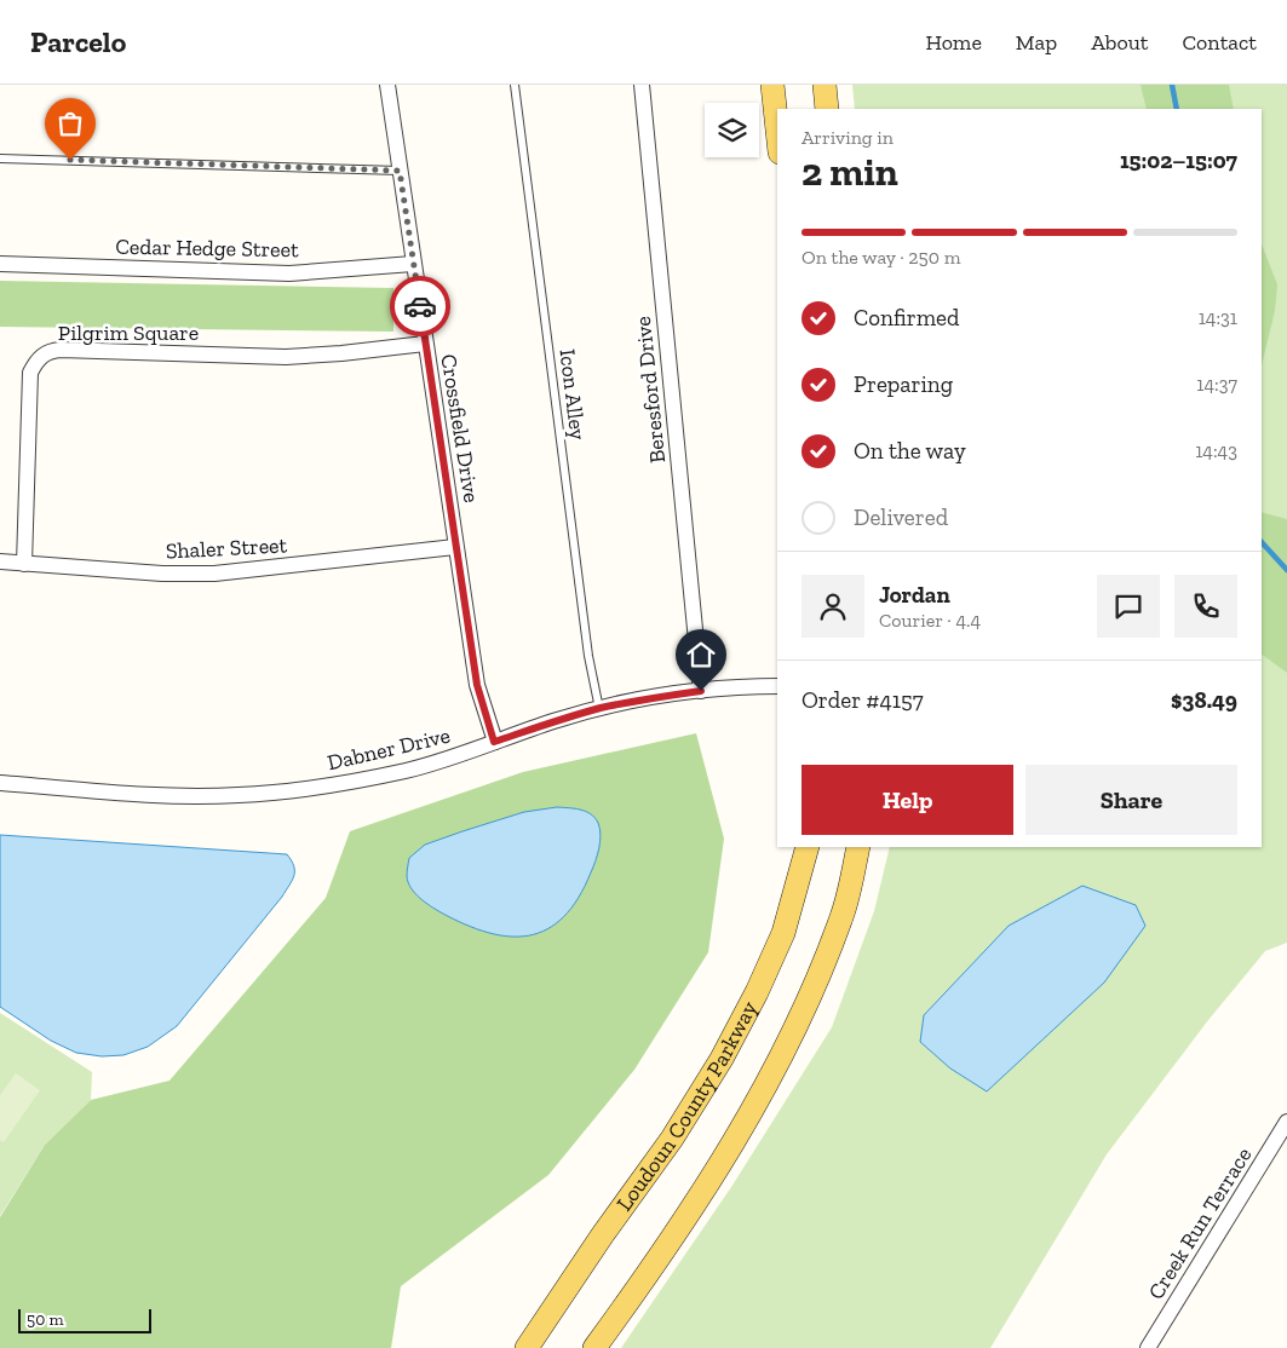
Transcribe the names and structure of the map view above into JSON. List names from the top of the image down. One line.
{"streets":{"main road":["Loudoun County Parkway"],"street":["Cedar Hedge Street","Pilgrim Square","Beresford Drive","Crossfield Drive","Shaler Street","Dabner Drive","Creek Run Terrace"],"lane":["Icon Alley"]},"crossings":[["Cedar Hedge Street","Crossfield Drive"],["Pilgrim Square","Crossfield Drive"],["Pilgrim Square","Shaler Street"],["Beresford Drive","Dabner Drive"],["Icon Alley","Dabner Drive"],["Crossfield Drive","Shaler Street"],["Crossfield Drive","Dabner Drive"]],"scale_bar":"50 m","page":{"header":"Parcelo","nav":["Home","Map","About","Contact"],"heading":["2 min","Arriving in","15:02–15:07"],"panel":["Jordan","Courier · 4.4","Order #4157","$38.49"],"bar":"On the way · 250 m","list":[["Confirmed","14:31"],["Preparing","14:37"],["On the way","14:43"],"Delivered"],"buttons":["Help","Share"],"scale":"50 m"}}
